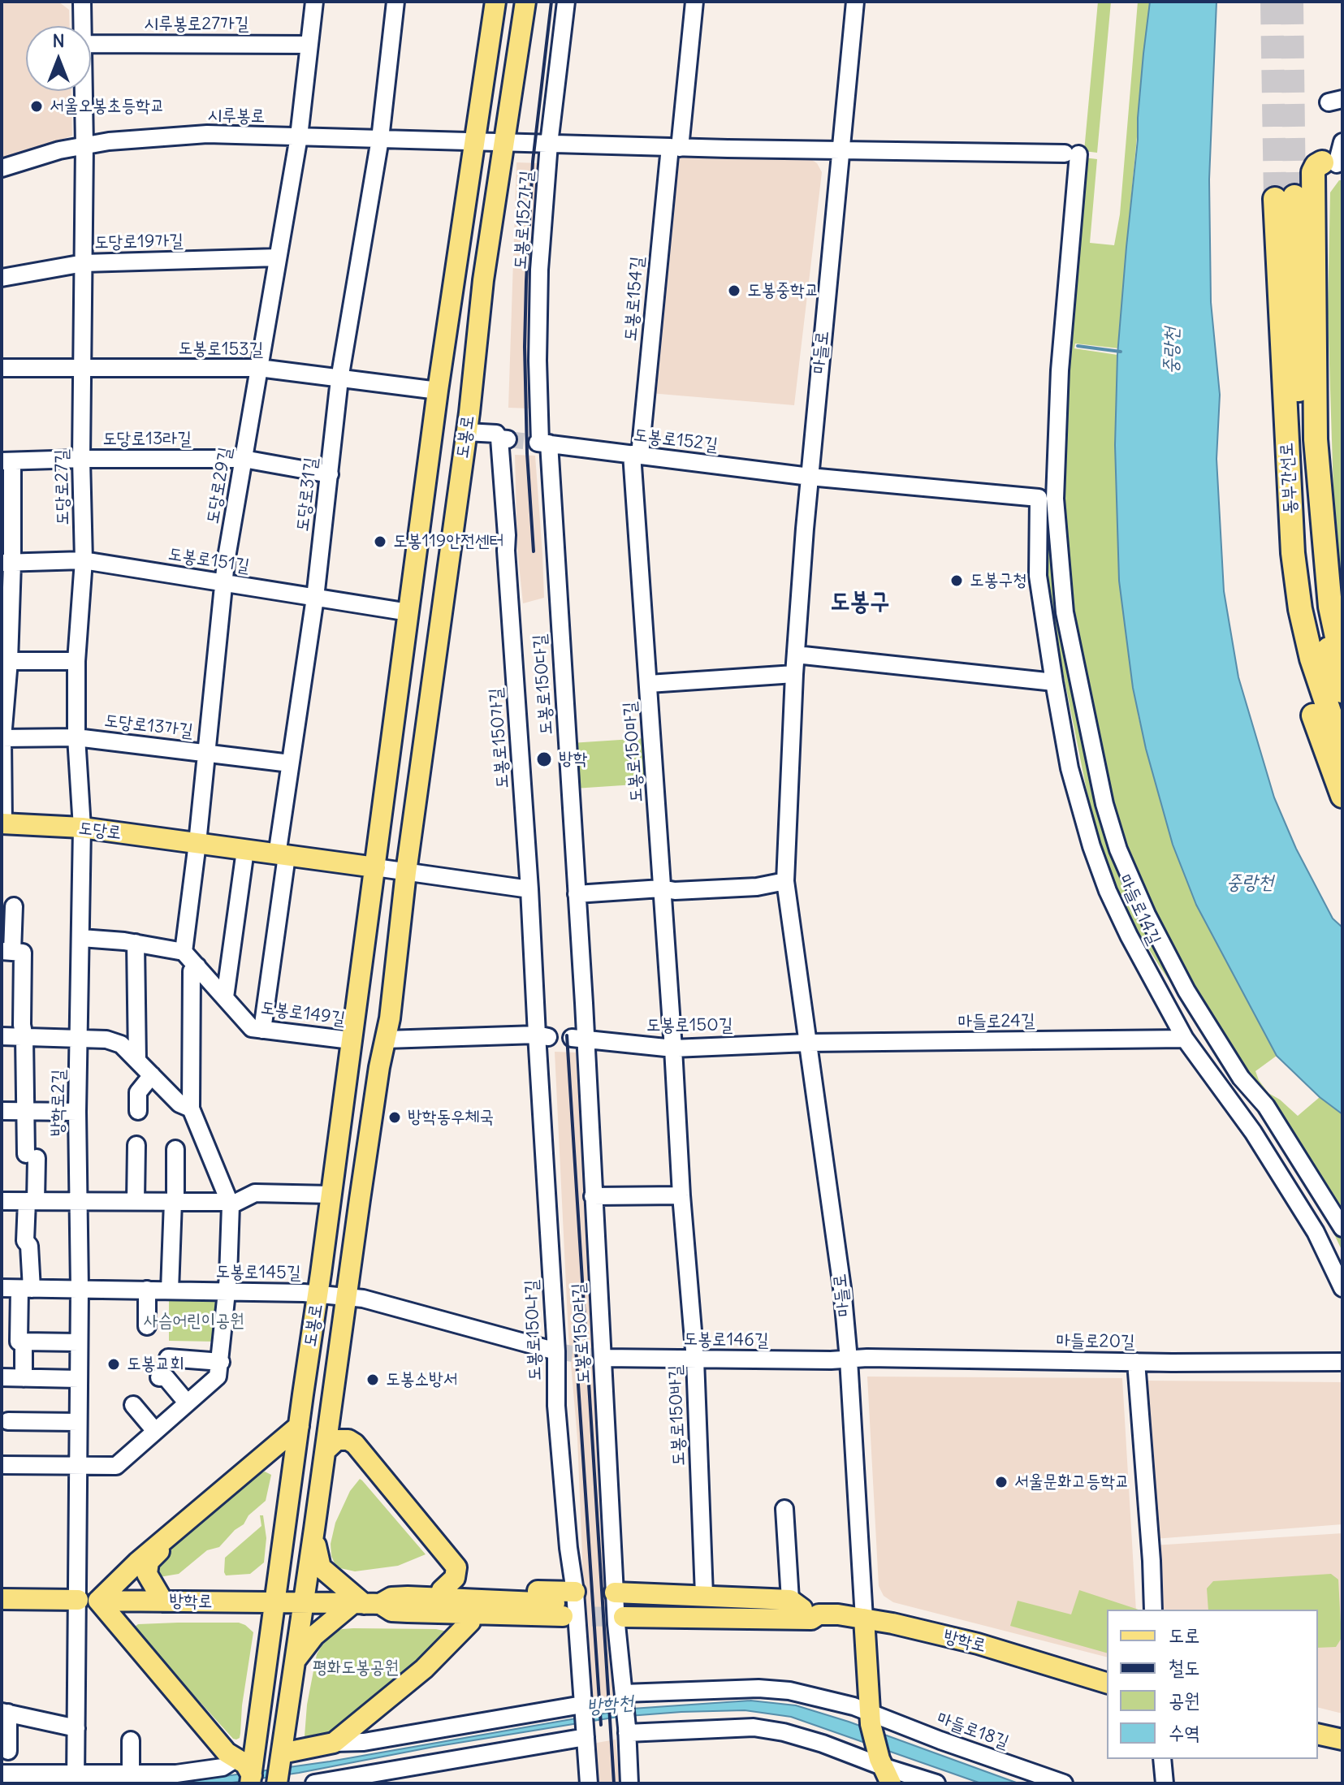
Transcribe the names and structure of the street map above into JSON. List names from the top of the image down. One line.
{"streets":{"highway":["동부간선로"],"main road":["마들로","도봉로","도당로","방학로"],"street":["시루봉로27가길","시루봉로","도봉로152가길","도당로19가길","도봉로154길","도봉로153길","도당로13라길","도봉로152길","도당로29길","도당로27길","도당로31길","도봉로151길","도봉로150다길","도당로13가길","도봉로150가길","도봉로150마길","마들로14길","도봉로149길","마들로24길","도봉로150길","방학로2길","도봉로145길","도봉로150나길","도봉로150라길","도봉로146길","마들로20길","도봉로150바길","마들로18길"]},"crossings":[["시루봉로27가길","도당로29길"],["시루봉로","도봉로"],["시루봉로","도당로29길"],["시루봉로","도당로27길"],["시루봉로","도당로31길"],["도봉로152가길","도봉로152길"],["도봉로152가길","도봉로150다길"],["도당로19가길","도당로29길"],["도당로19가길","도당로27길"],["도봉로154길","도봉로152길"],["도봉로154길","도봉로150마길"],["도봉로153길","도봉로"],["도봉로153길","도당로29길"],["도봉로153길","도당로27길"],["도봉로153길","도당로31길"],["마들로","도봉로152길"],["마들로","마들로14길"],["마들로","마들로24길"],["마들로","도봉로150길"],["마들로","도봉로146길"],["마들로","마들로20길"],["마들로","방학로"],["마들로","마들로18길"],["도봉로","도봉로151길"],["도봉로","도봉로150가길"],["도봉로","도당로"],["도봉로","도봉로149길"],["도봉로","도봉로145길"],["도봉로","방학로"],["도당로13라길","도당로29길"],["도당로13라길","도당로27길"],["도당로13라길","도당로31길"],["도봉로152길","도봉로150다길"],["도봉로152길","도봉로150마길"],["도봉로152길","마들로14길"],["도당로29길","도봉로151길"],["도당로29길","도당로13가길"],["도당로29길","도당로"],["도당로27길","도봉로151길"],["도당로27길","도당로13가길"],["도당로27길","도당로"],["도당로27길","방학로2길"],["도당로31길","도봉로151길"],["도당로31길","도당로13가길"],["도당로31길","도당로"],["도봉로150다길","도봉로150길"],["도봉로150다길","도봉로150라길"],["도봉로150가길","도봉로150나길"],["도봉로150마길","도봉로150길"],["도봉로150마길","도봉로150바길"],["도당로","방학로2길"],["마들로14길","마들로24길"],["마들로24길","도봉로150길"],["도봉로150길","도봉로150라길"],["도봉로150길","도봉로150바길"],["방학로2길","도봉로145길"],["방학로2길","방학로"],["도봉로150나길","방학로"],["도봉로150라길","도봉로146길"],["도봉로150라길","방학로"],["도봉로146길","마들로20길"],["도봉로146길","도봉로150바길"]],"districts":["도봉구"],"water":["중랑천","방학천"],"parks":["사슴어린이공원","평화도봉공원"],"places":["서울오봉초등학교","도봉중학교","도봉119안전센터","도봉구청","방학","방학동우체국","도봉교회","도봉소방서","서울문화고등학교"],"legend":["도로","철도","공원","수역"],"north":"top"}
